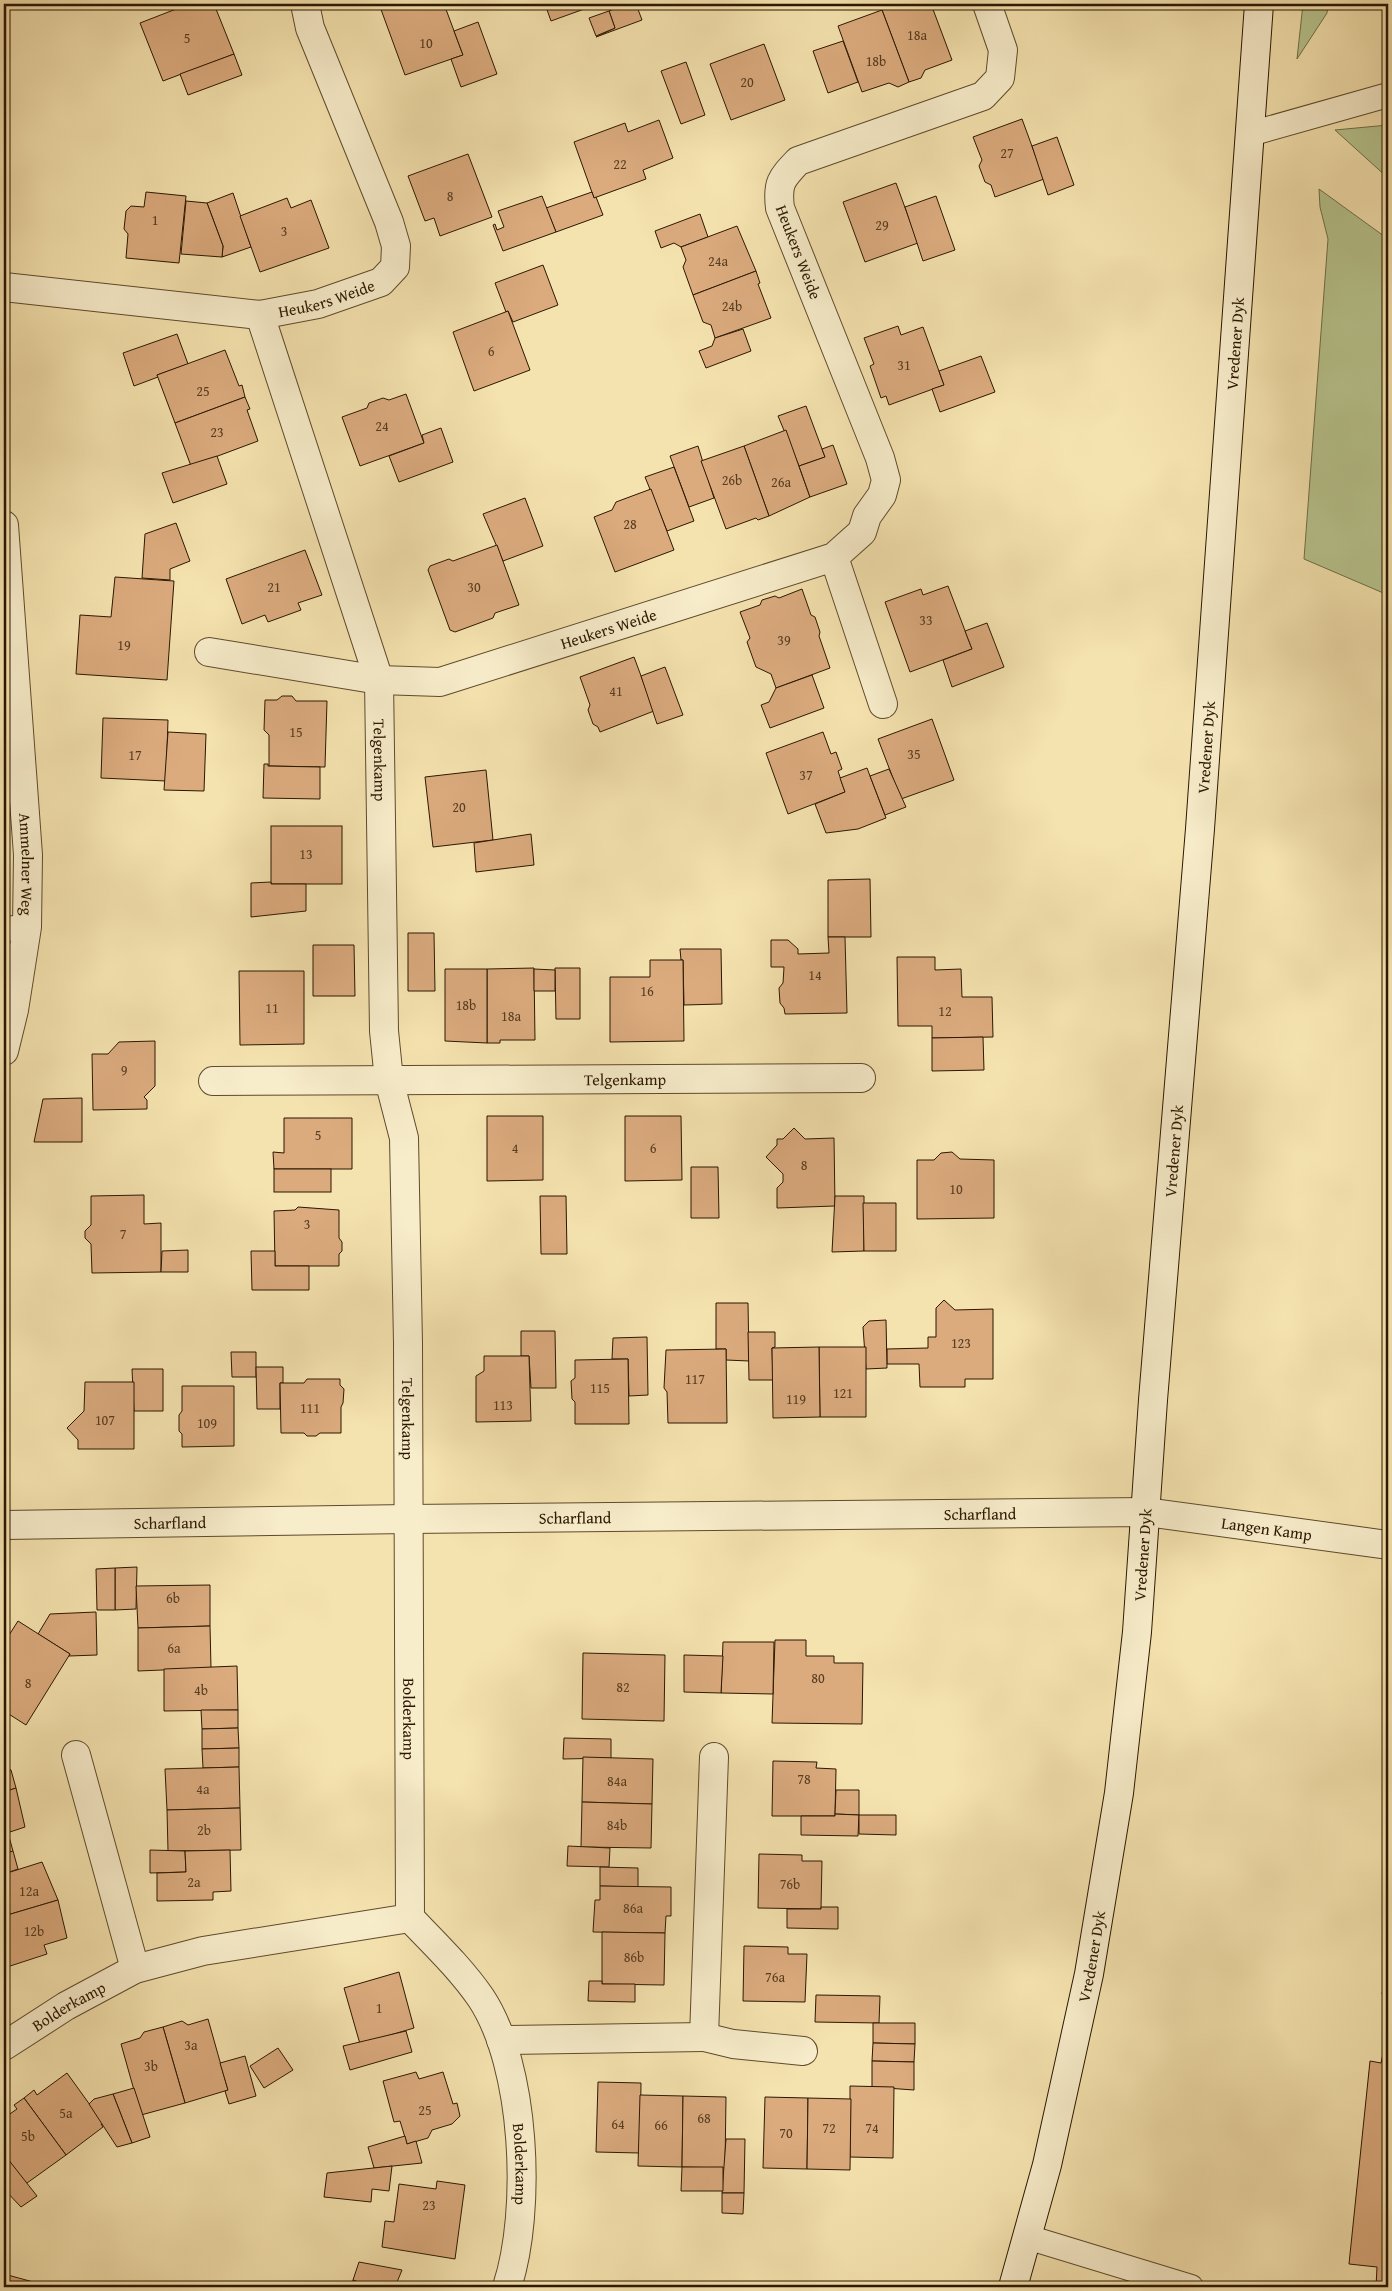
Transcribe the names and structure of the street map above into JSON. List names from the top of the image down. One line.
{"streets":{"street":["Heukers Weide","Vredener Dyk","Telgenkamp","Ammelner Weg","Scharfland","Langen Kamp","Bolderkamp"]},"crossings":[["Heukers Weide","Telgenkamp"],["Vredener Dyk","Scharfland"],["Vredener Dyk","Langen Kamp"],["Telgenkamp","Scharfland"],["Telgenkamp","Bolderkamp"],["Scharfland","Langen Kamp"],["Scharfland","Bolderkamp"]],"house_numbers":["18a","5","10","18b","20","27","22","8","1","29","3","24a","24b","6","31","25","24","23","26b","26a","28","21","30","33","39","19","41","15","35","17","37","20","13","14","16","18b","11","12","18a","9","5","4","6","8","10","3","7","123","117","115","121","119","113","111","107","109","6b","6a","80","8","82","4b","78","84a","4a","84b","2b","2a","76b","12a","86a","12b","86b","76a","1","3a","3b","25","5a","68","64","66","72","74","70","5b","23"]}
